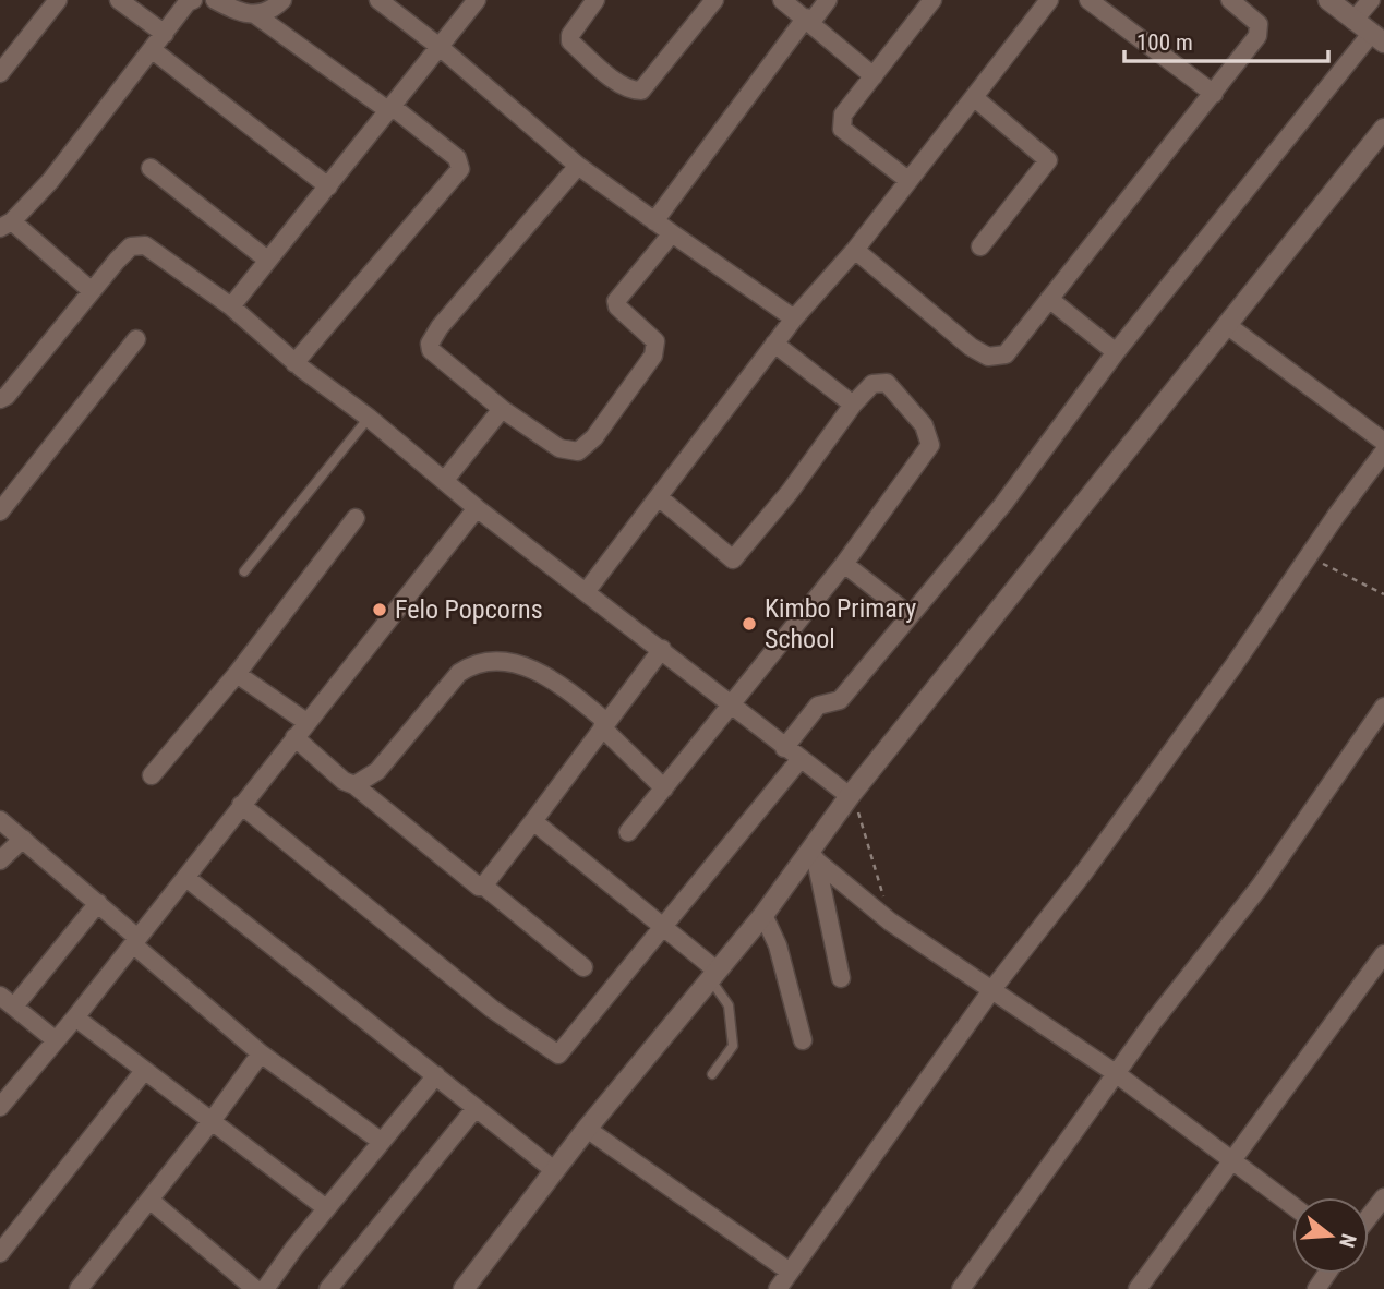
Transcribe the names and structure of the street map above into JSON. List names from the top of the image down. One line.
{"places":["Felo Popcorns","Kimbo Primary School"],"scale_bar":"100 m","north":"right"}
